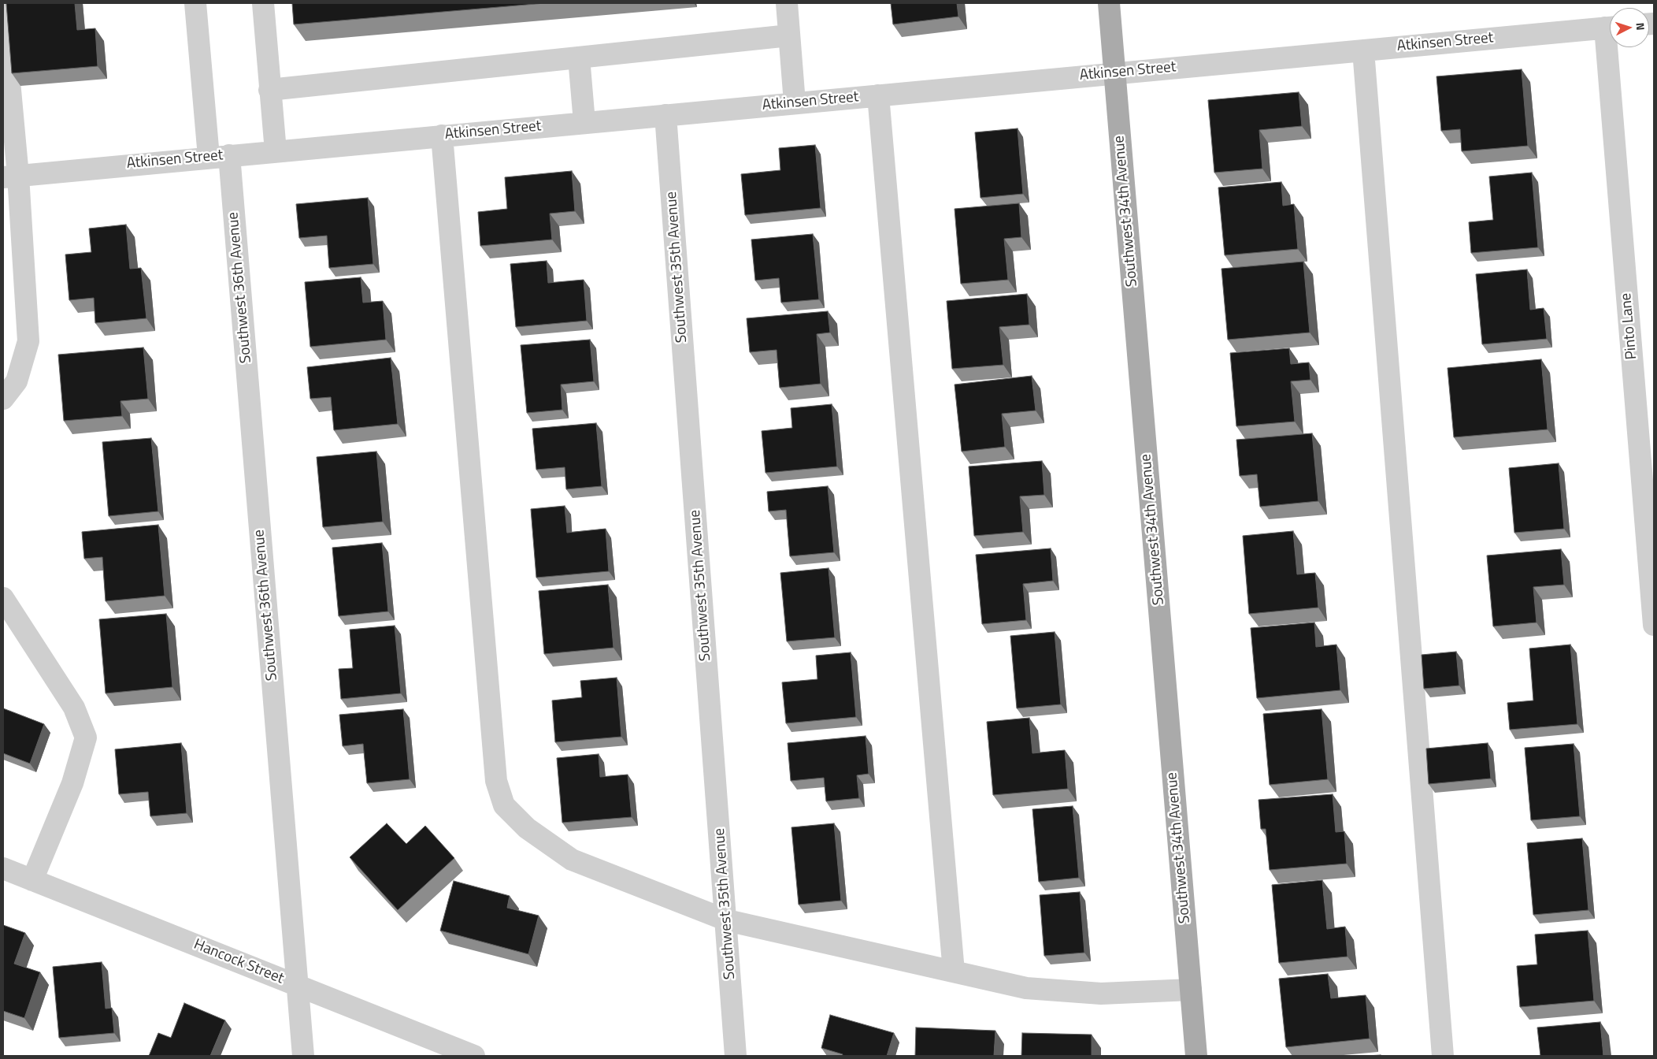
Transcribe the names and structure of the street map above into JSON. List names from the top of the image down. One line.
{"streets":{"main road":["Southwest 34th Avenue"],"street":["Atkinsen Street","Southwest 35th Avenue","Southwest 36th Avenue","Pinto Lane","Hancock Street"]},"crossings":[["Atkinsen Street","Southwest 34th Avenue"],["Atkinsen Street","Southwest 35th Avenue"],["Atkinsen Street","Southwest 36th Avenue"],["Southwest 36th Avenue","Hancock Street"]],"north":"right"}
